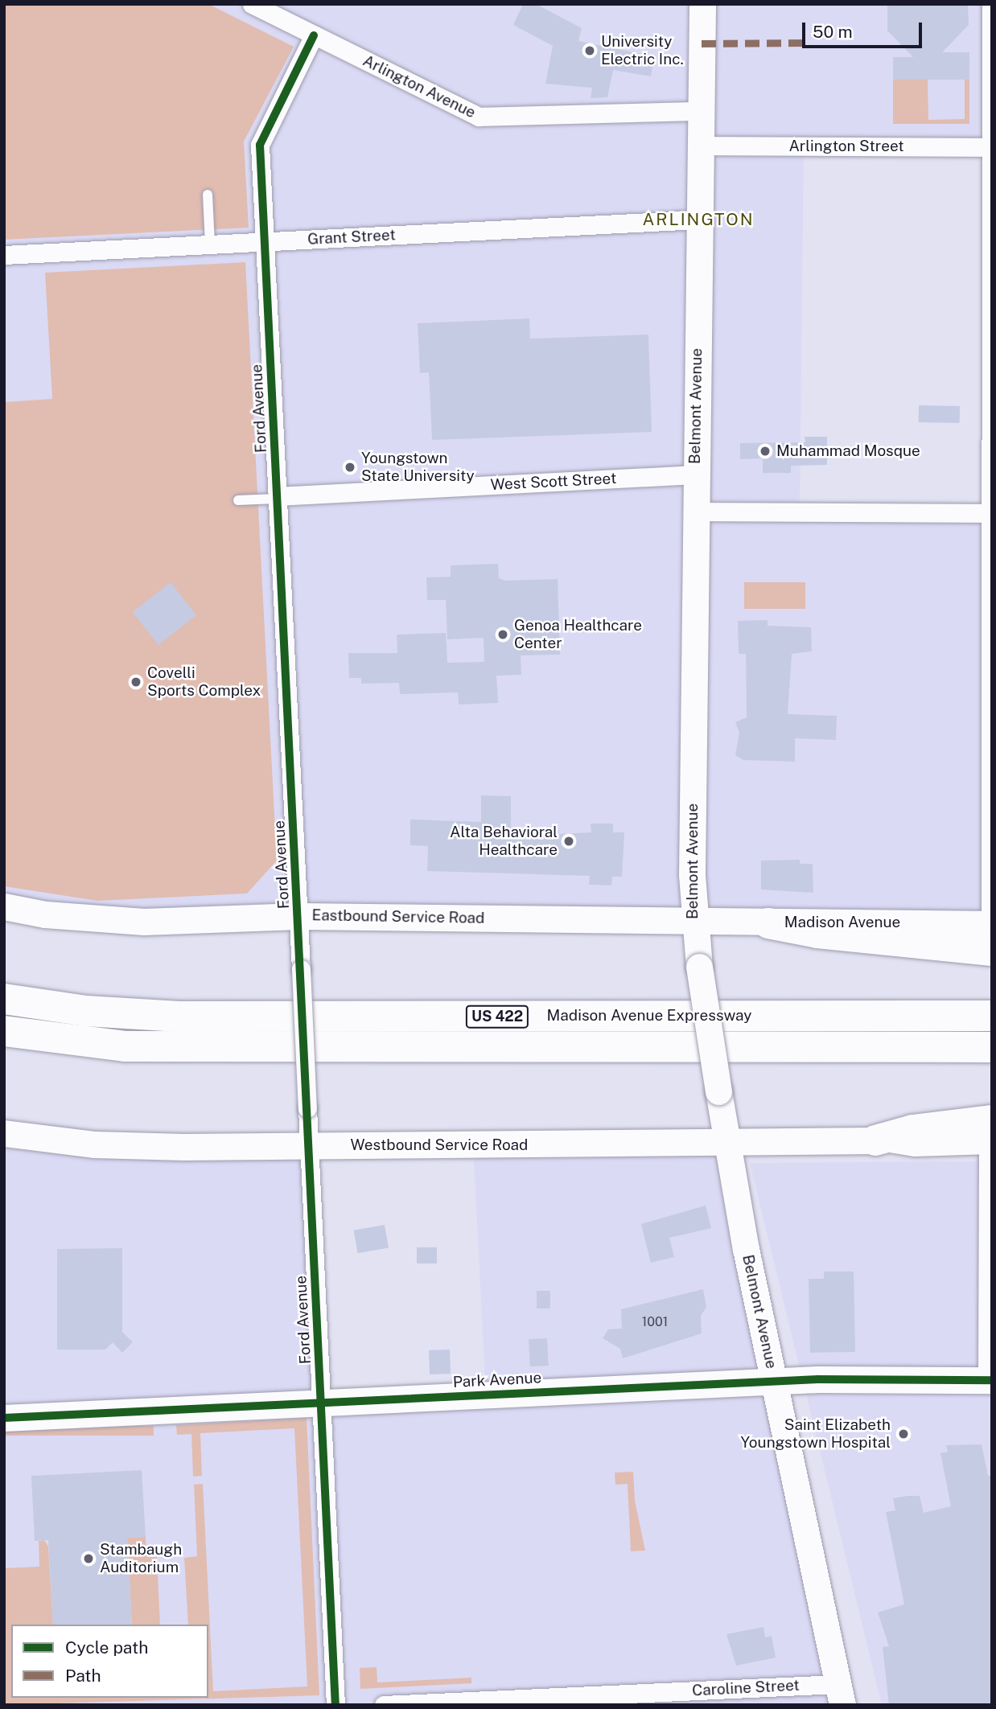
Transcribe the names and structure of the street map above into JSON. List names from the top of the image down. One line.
{"streets":{"highway":["Madison Avenue Expressway","US 422"],"main road":["Belmont Avenue","Eastbound Service Road","Madison Avenue","Westbound Service Road","Park Avenue"],"street":["Arlington Avenue","Arlington Street","Grant Street","Ford Avenue","West Scott Street","Caroline Street"]},"crossings":[["Arlington Avenue","Belmont Avenue"],["Arlington Avenue","Ford Avenue"],["Arlington Street","Belmont Avenue"],["Grant Street","Belmont Avenue"],["Grant Street","Ford Avenue"],["Belmont Avenue","West Scott Street"],["Belmont Avenue","Eastbound Service Road"],["Belmont Avenue","Madison Avenue"],["Belmont Avenue","Westbound Service Road"],["Belmont Avenue","Park Avenue"],["Belmont Avenue","Caroline Street"],["Ford Avenue","West Scott Street"],["Ford Avenue","Eastbound Service Road"],["Ford Avenue","Westbound Service Road"],["Ford Avenue","Park Avenue"],["Eastbound Service Road","Madison Avenue"]],"districts":["ARLINGTON"],"places":["University Electric Inc.","Muhammad Mosque","Youngstown State University","Genoa Healthcare Center","Covelli Sports Complex","Alta Behavioral Healthcare","Saint Elizabeth Youngstown Hospital","Stambaugh Auditorium"],"house_numbers":["1001"],"legend":["Cycle path","Path"],"scale_bar":"50 m"}
